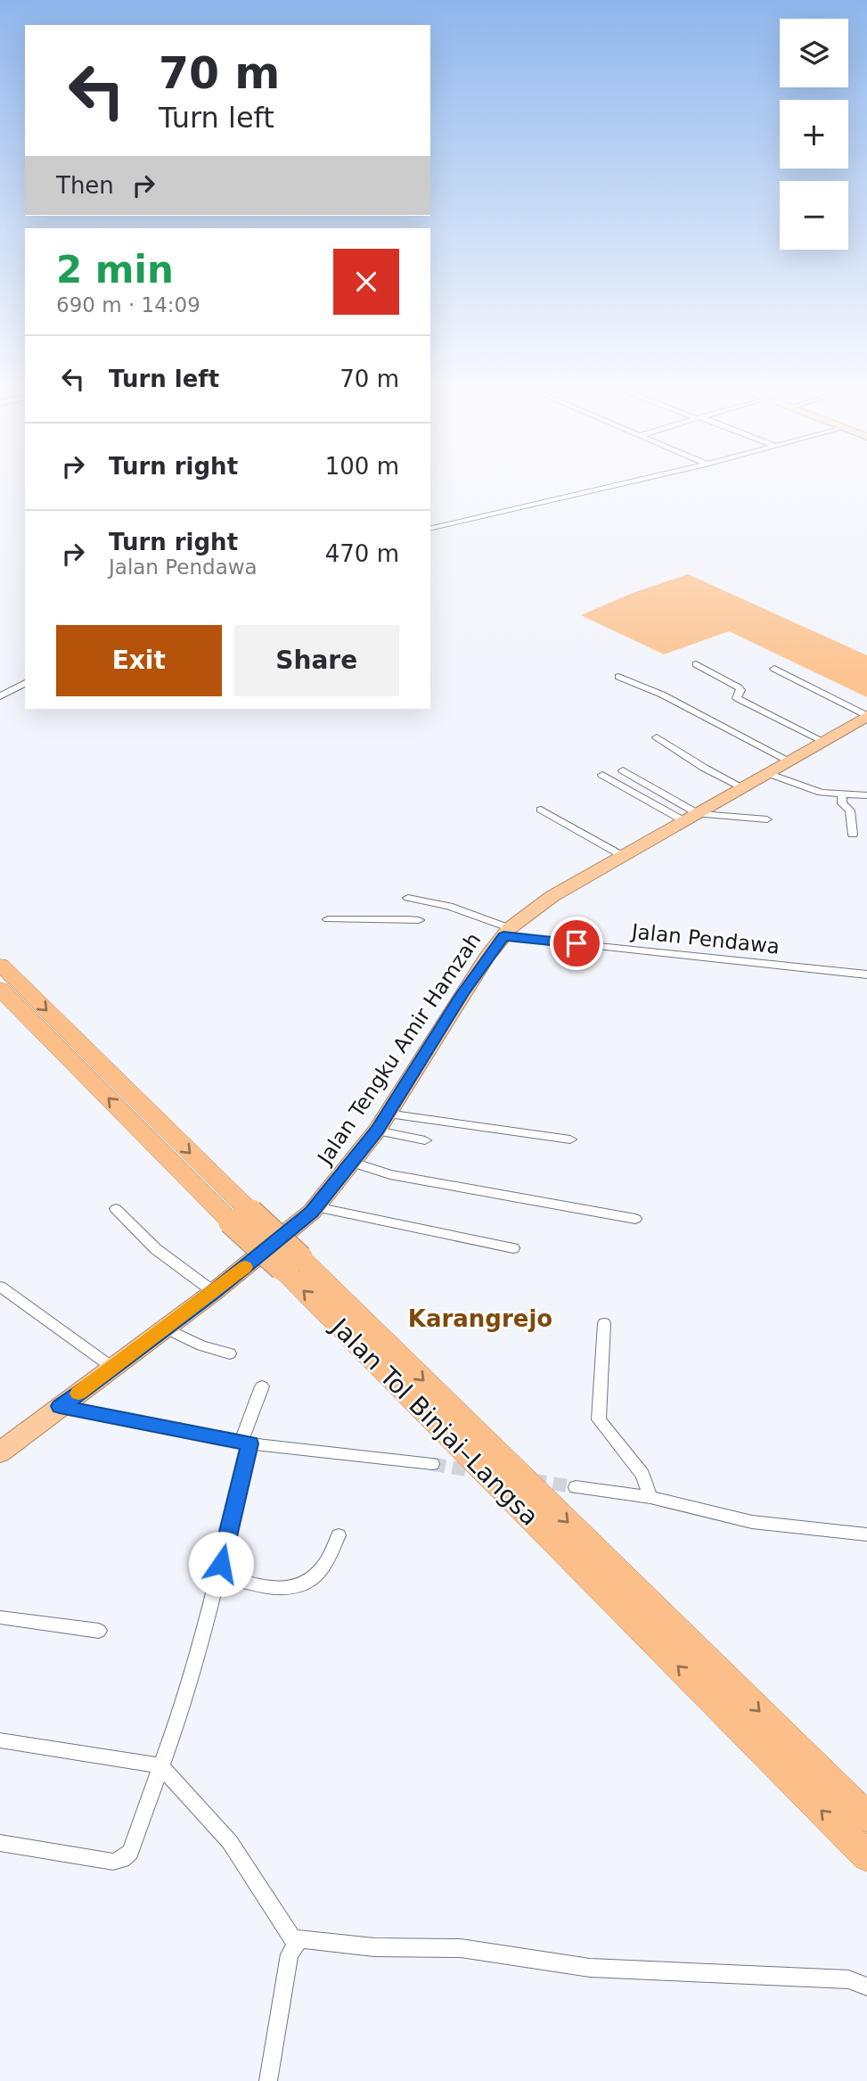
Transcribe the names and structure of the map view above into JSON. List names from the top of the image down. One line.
{"streets":{"highway":["Jalan Tengku Amir Hamzah","Jalan Tol Binjai–Langsa"],"street":["Jalan Pendawa"]},"crossings":[["Jalan Pendawa","Jalan Tengku Amir Hamzah"]],"districts":["Karangrejo"],"page":{"map_buttons":["+","−"],"turn":["70 m","Turn left"],"then":"Then","heading":["2 min","690 m · 14:09"],"list":[{"name":"Turn left","value":"70 m"},{"name":"Turn right","value":"100 m"},{"name":"Turn right","note":"Jalan Pendawa","value":"470 m"}],"buttons":["Exit","Share"]}}
